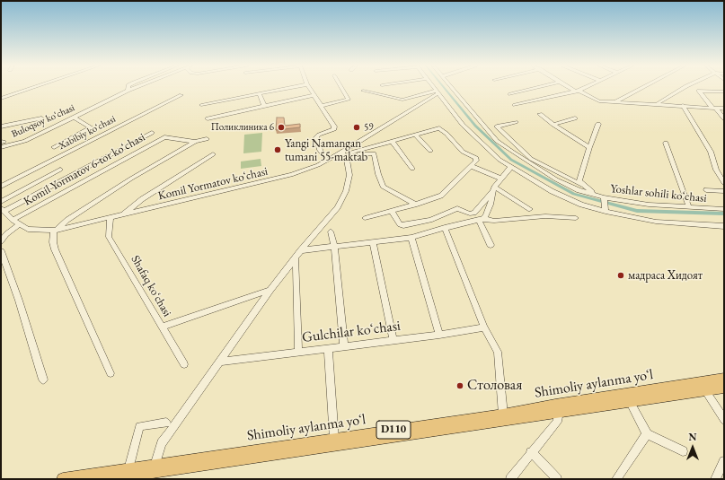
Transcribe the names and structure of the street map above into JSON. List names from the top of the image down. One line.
{"streets":{"main road":["Shimoliy aylanma yoʻl","D110"],"street":["Buloqsoy koʻchasi","Xabibiy koʻchasi","Komil Yormatov 6-tor koʻchasi","Komil Yormatov koʻchasi","Yoshlar sohili koʻchasi","Shafaq koʻchasi","Gulchilar koʻchasi"]},"crossings":[["Komil Yormatov 6-tor koʻchasi","Komil Yormatov koʻchasi"],["Komil Yormatov koʻchasi","Shafaq koʻchasi"]],"places":["Поликлиника 6","59","Yangi Namangan tumani 55-maktab","мадраса Хидоят","Столовая"],"north":"top"}
